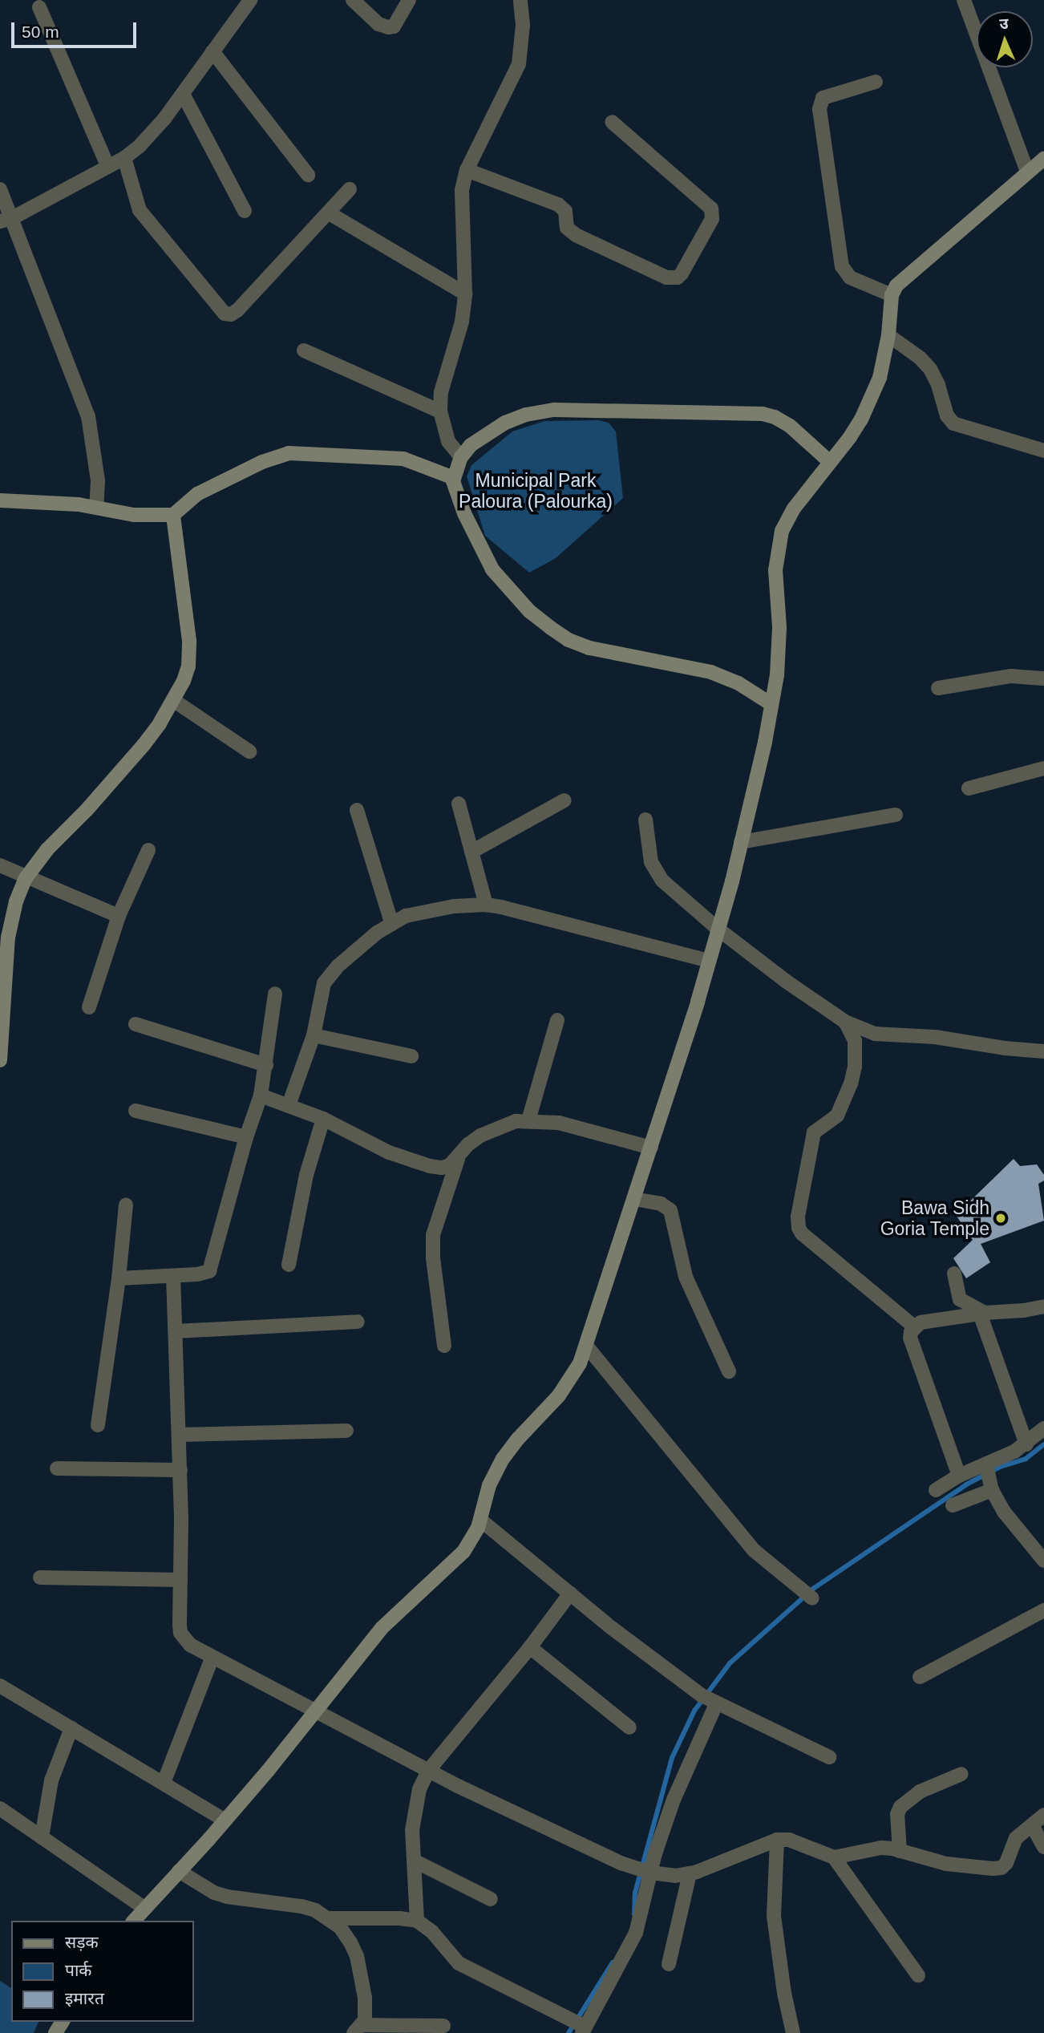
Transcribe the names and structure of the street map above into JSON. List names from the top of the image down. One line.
{"parks":["Municipal Park Paloura (Palourka)"],"places":["Bawa Sidh Goria Temple"],"legend":["सड़क","पार्क","इमारत"],"scale_bar":"50 m","north":"top"}
